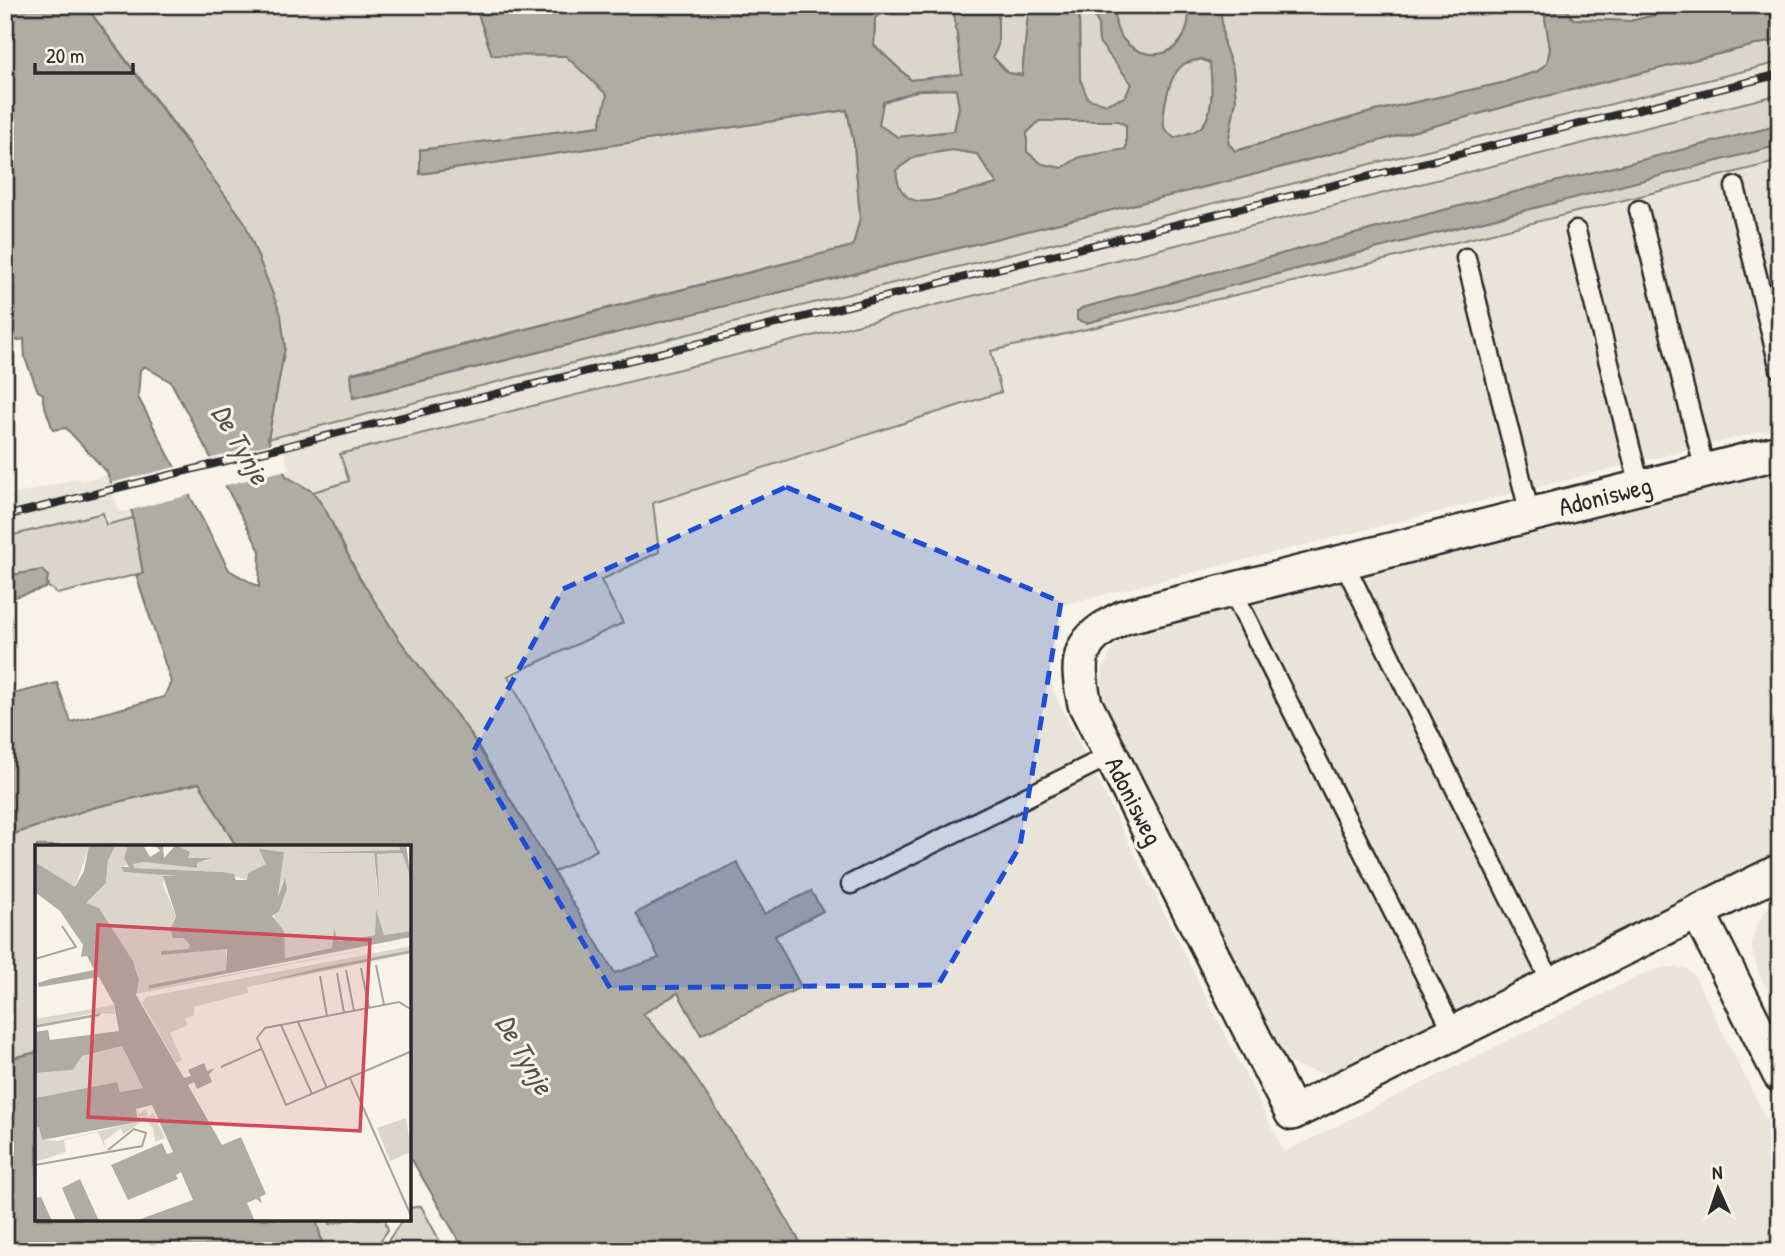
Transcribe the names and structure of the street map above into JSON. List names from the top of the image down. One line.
{"streets":{"street":["Adonisweg"]},"water":["De Tynje"],"scale_bar":"20 m","north":"top"}
